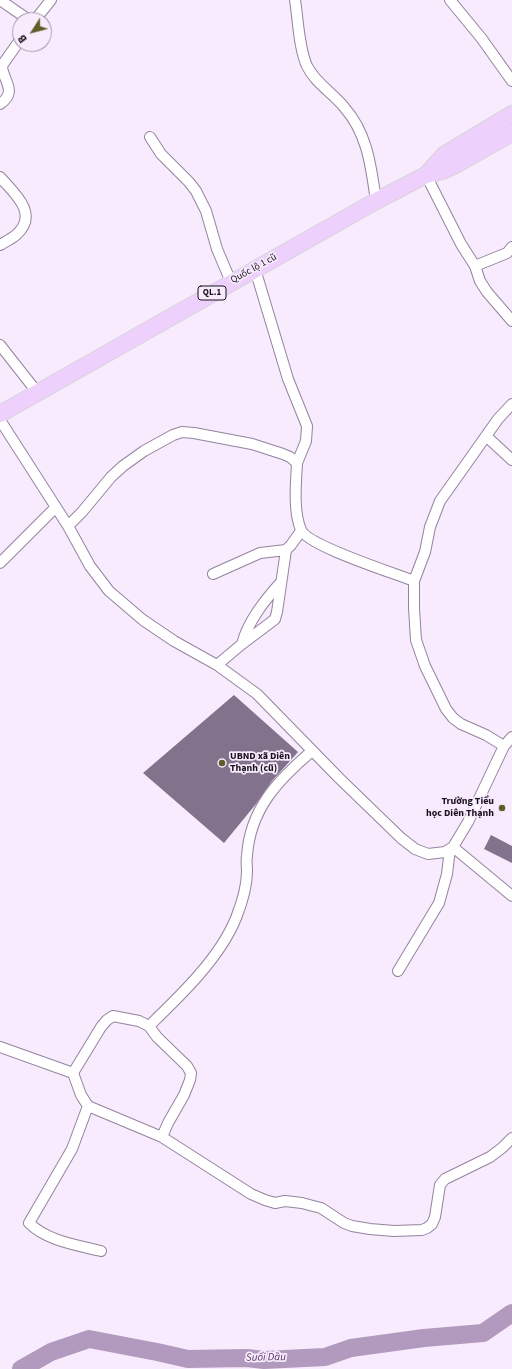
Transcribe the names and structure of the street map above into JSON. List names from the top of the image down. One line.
{"streets":{"main road":["Quốc lộ 1 cũ","QL.1"]},"water":["Suối Dầu"],"places":["UBND xã Diên Thạnh (cũ)","Trường Tiểu học Diên Thạnh"],"north":"bottom left"}
